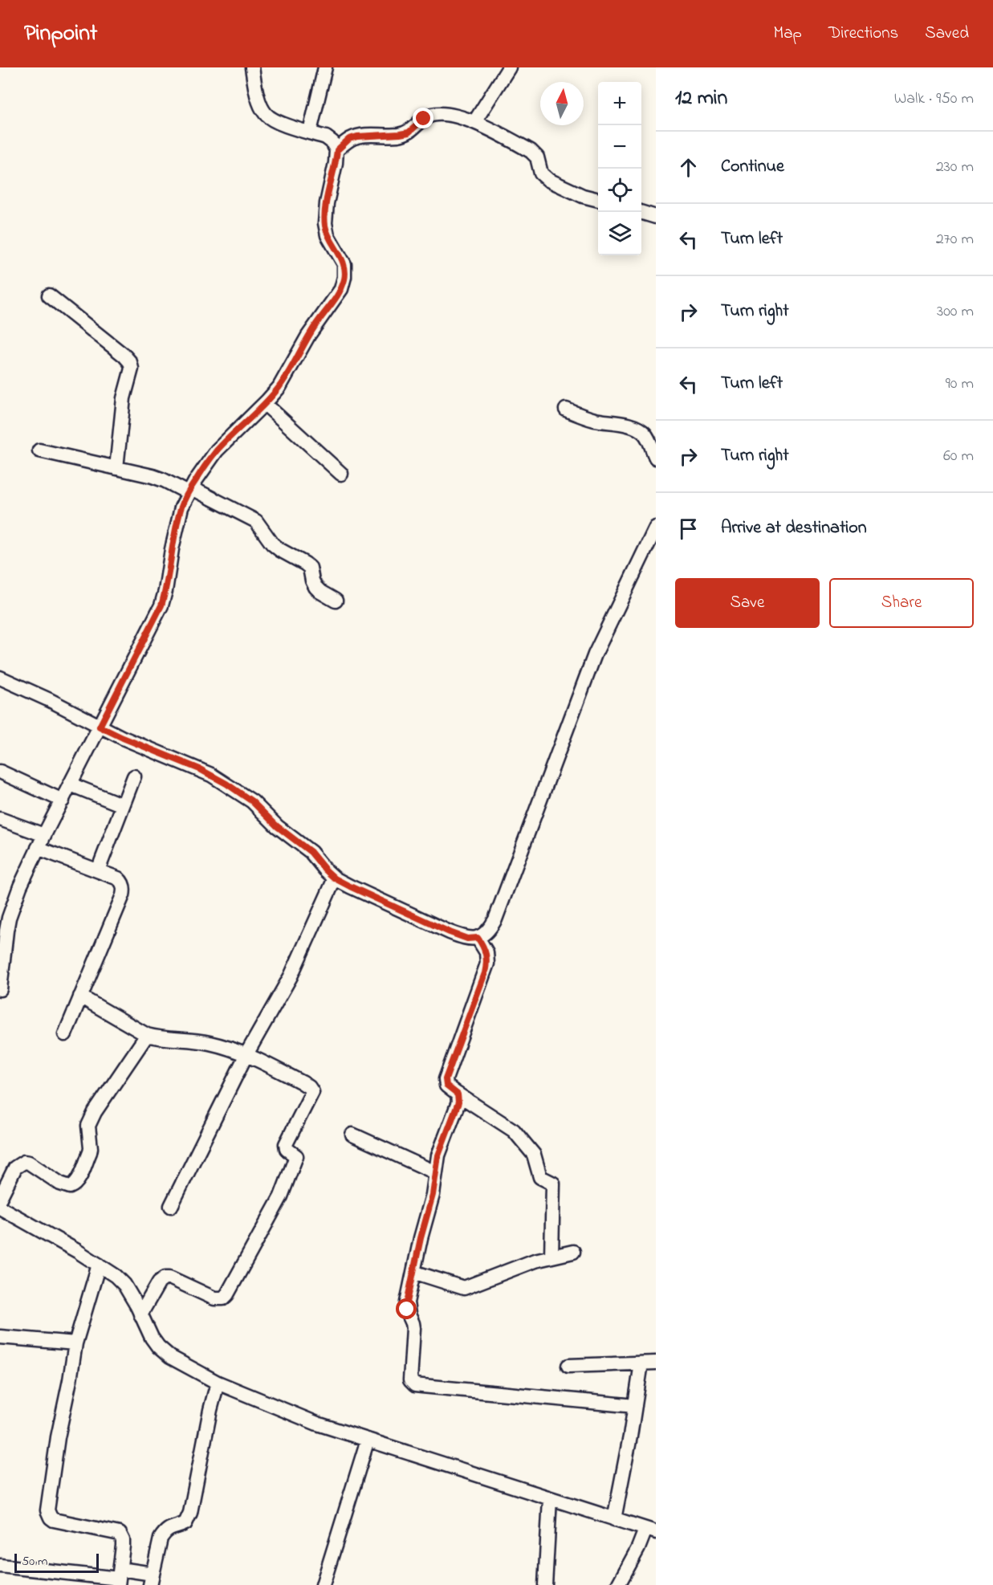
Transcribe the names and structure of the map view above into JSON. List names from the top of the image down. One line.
{"scale_bar":"50 m","north":"top","page":{"header":"Pinpoint","nav":["Map","Directions","Saved"],"heading":["12 min","Walk · 950 m"],"map_buttons":["+","−"],"list":[["Continue","230 m"],["Turn left","270 m"],["Turn right","300 m"],["Turn left","90 m"],["Turn right","60 m"],"Arrive at destination"],"buttons":["Save","Share"],"scale":"50 m"}}
